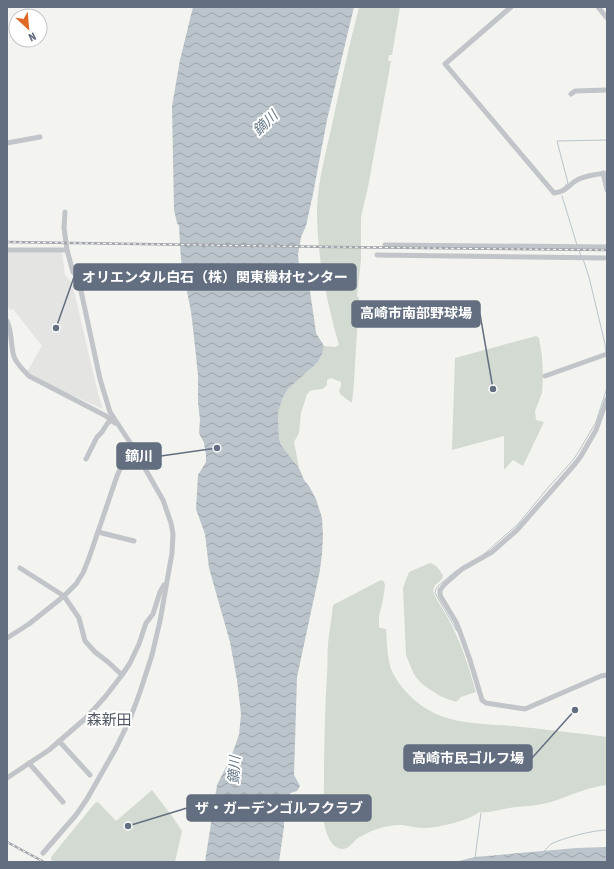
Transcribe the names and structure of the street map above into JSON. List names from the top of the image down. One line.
{"districts":["森新田"],"water":["鏑川"],"places":["オリエンタル白石（株）関東機材センター","高崎市南部野球場","鏑川","高崎市民ゴルフ場","ザ・ガーデンゴルフクラブ"],"north":"bottom right"}
